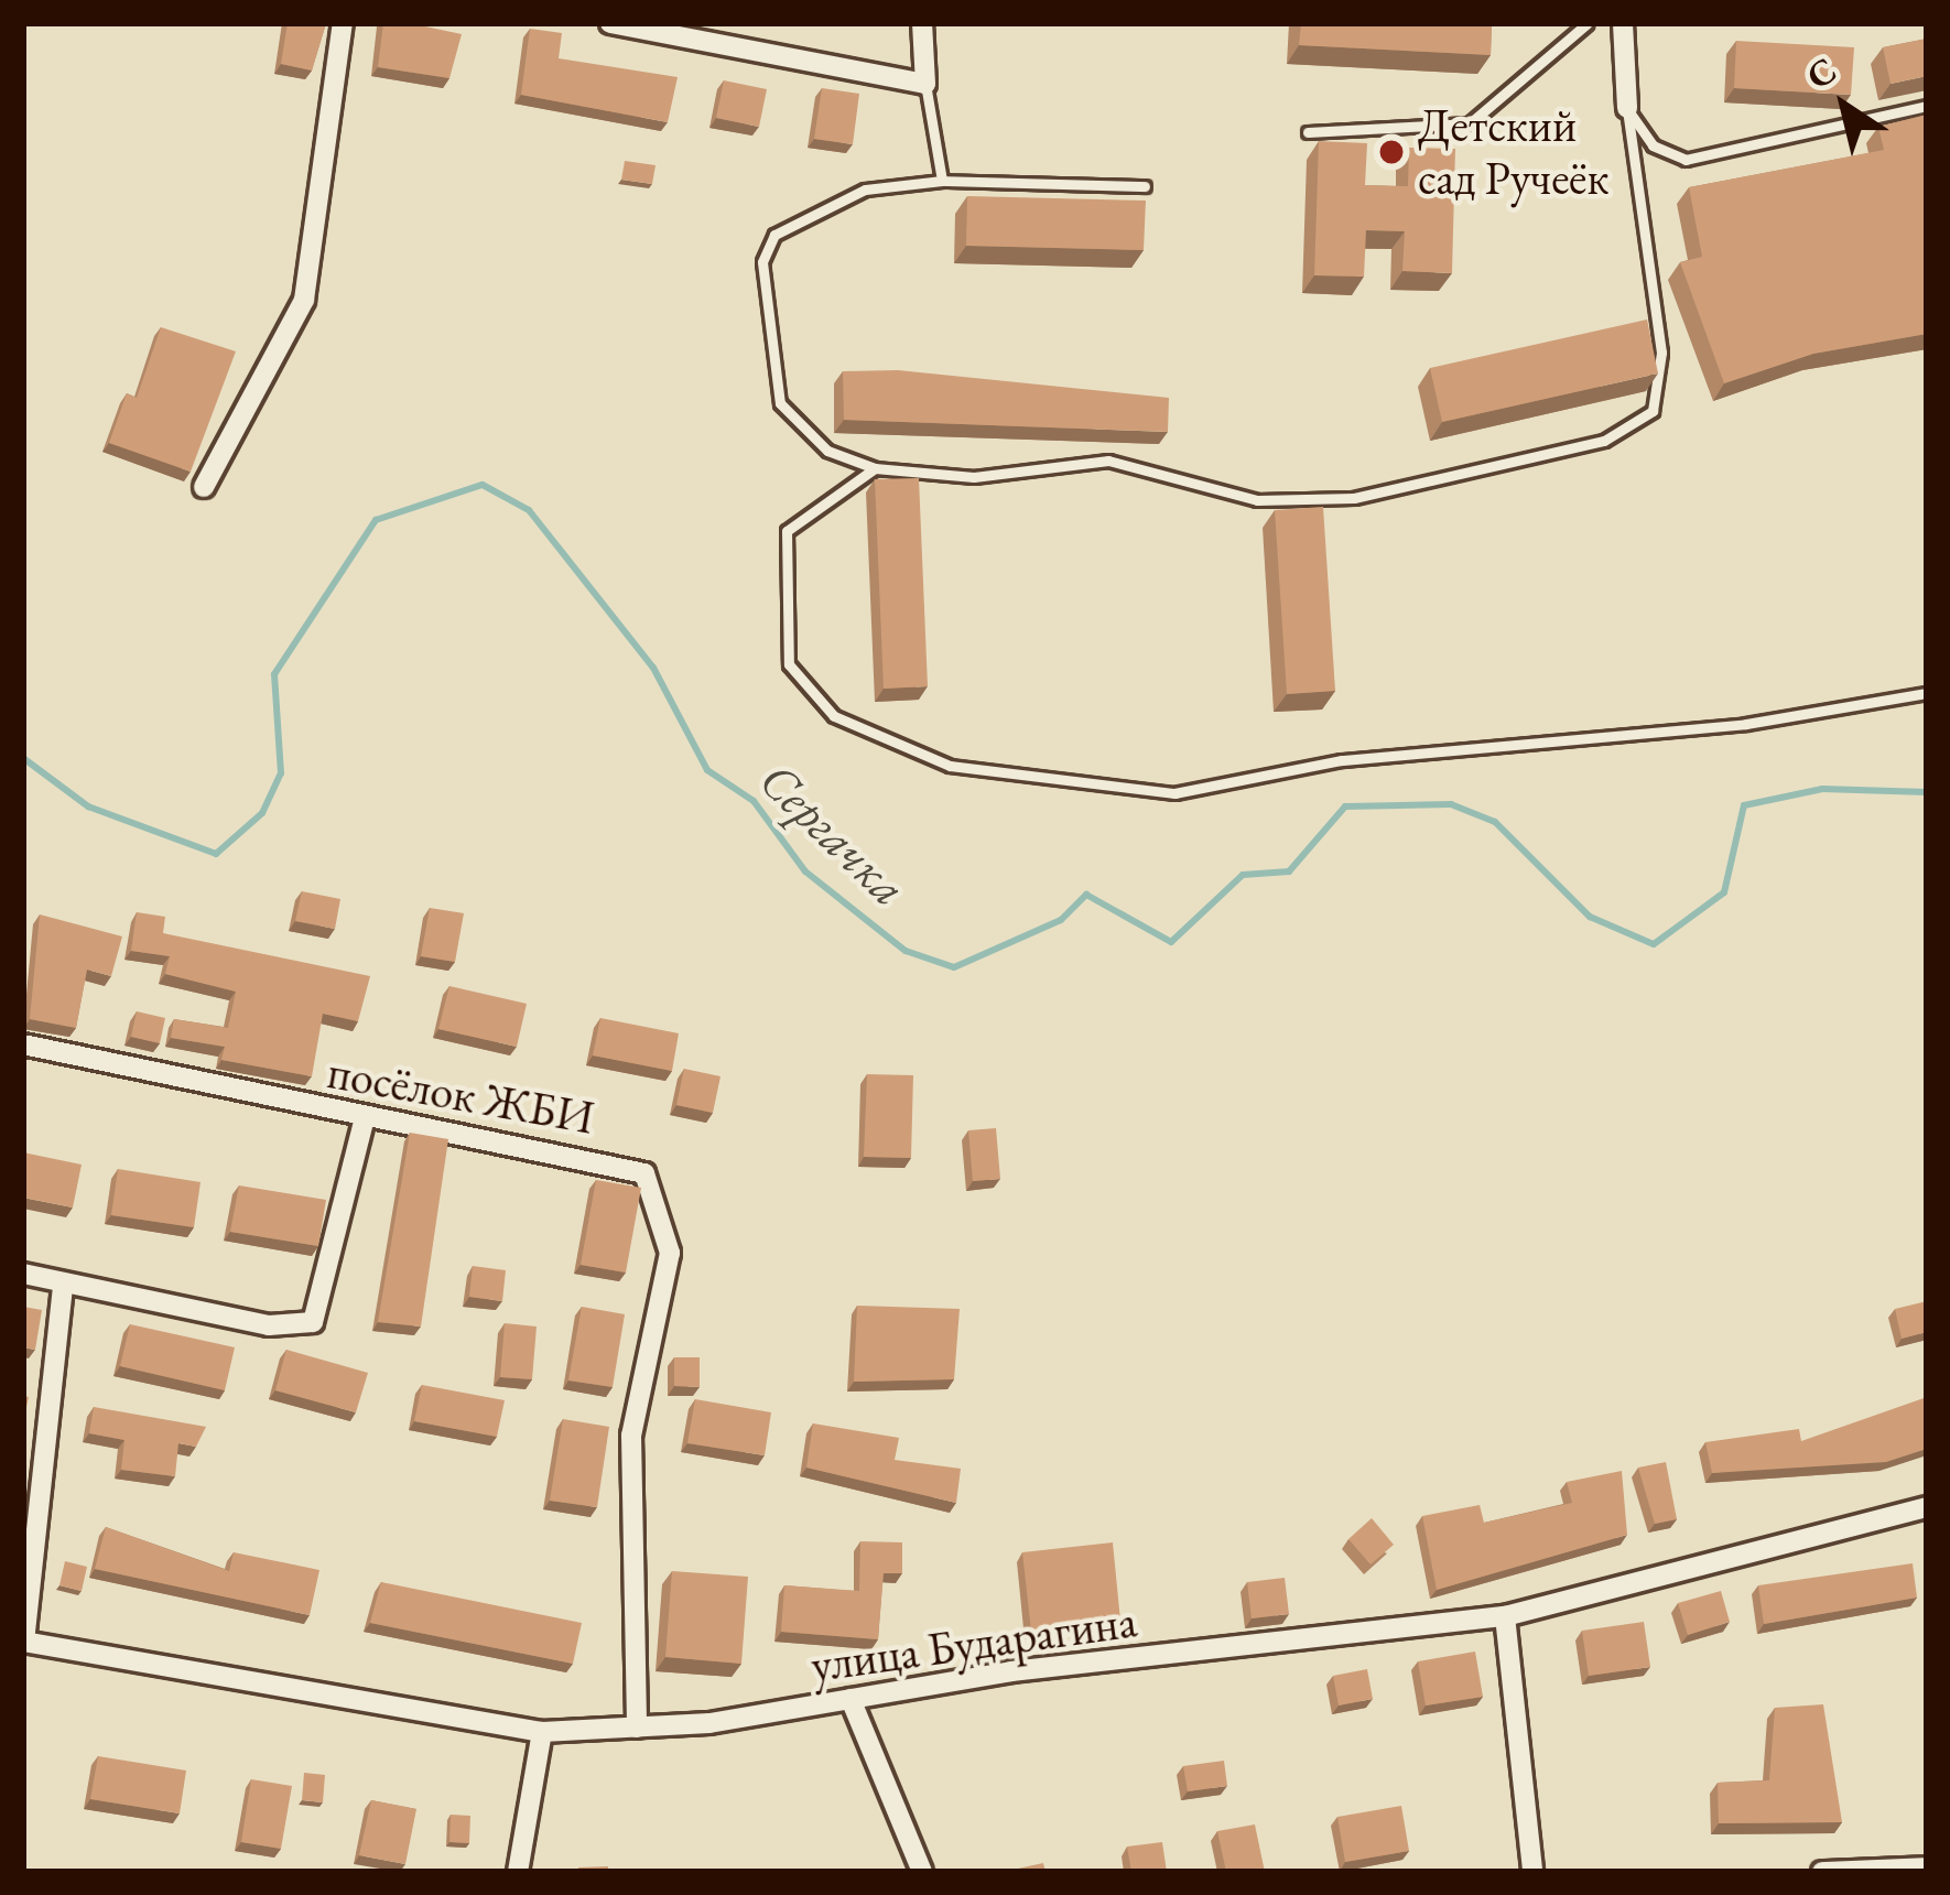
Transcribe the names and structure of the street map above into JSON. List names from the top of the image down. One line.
{"streets":{"street":["посёлок ЖБИ","улица Бударагина"]},"crossings":[["посёлок ЖБИ","улица Бударагина"]],"water":["Сергачка"],"places":["Детский сад Ручеёк"],"north":"top left"}
